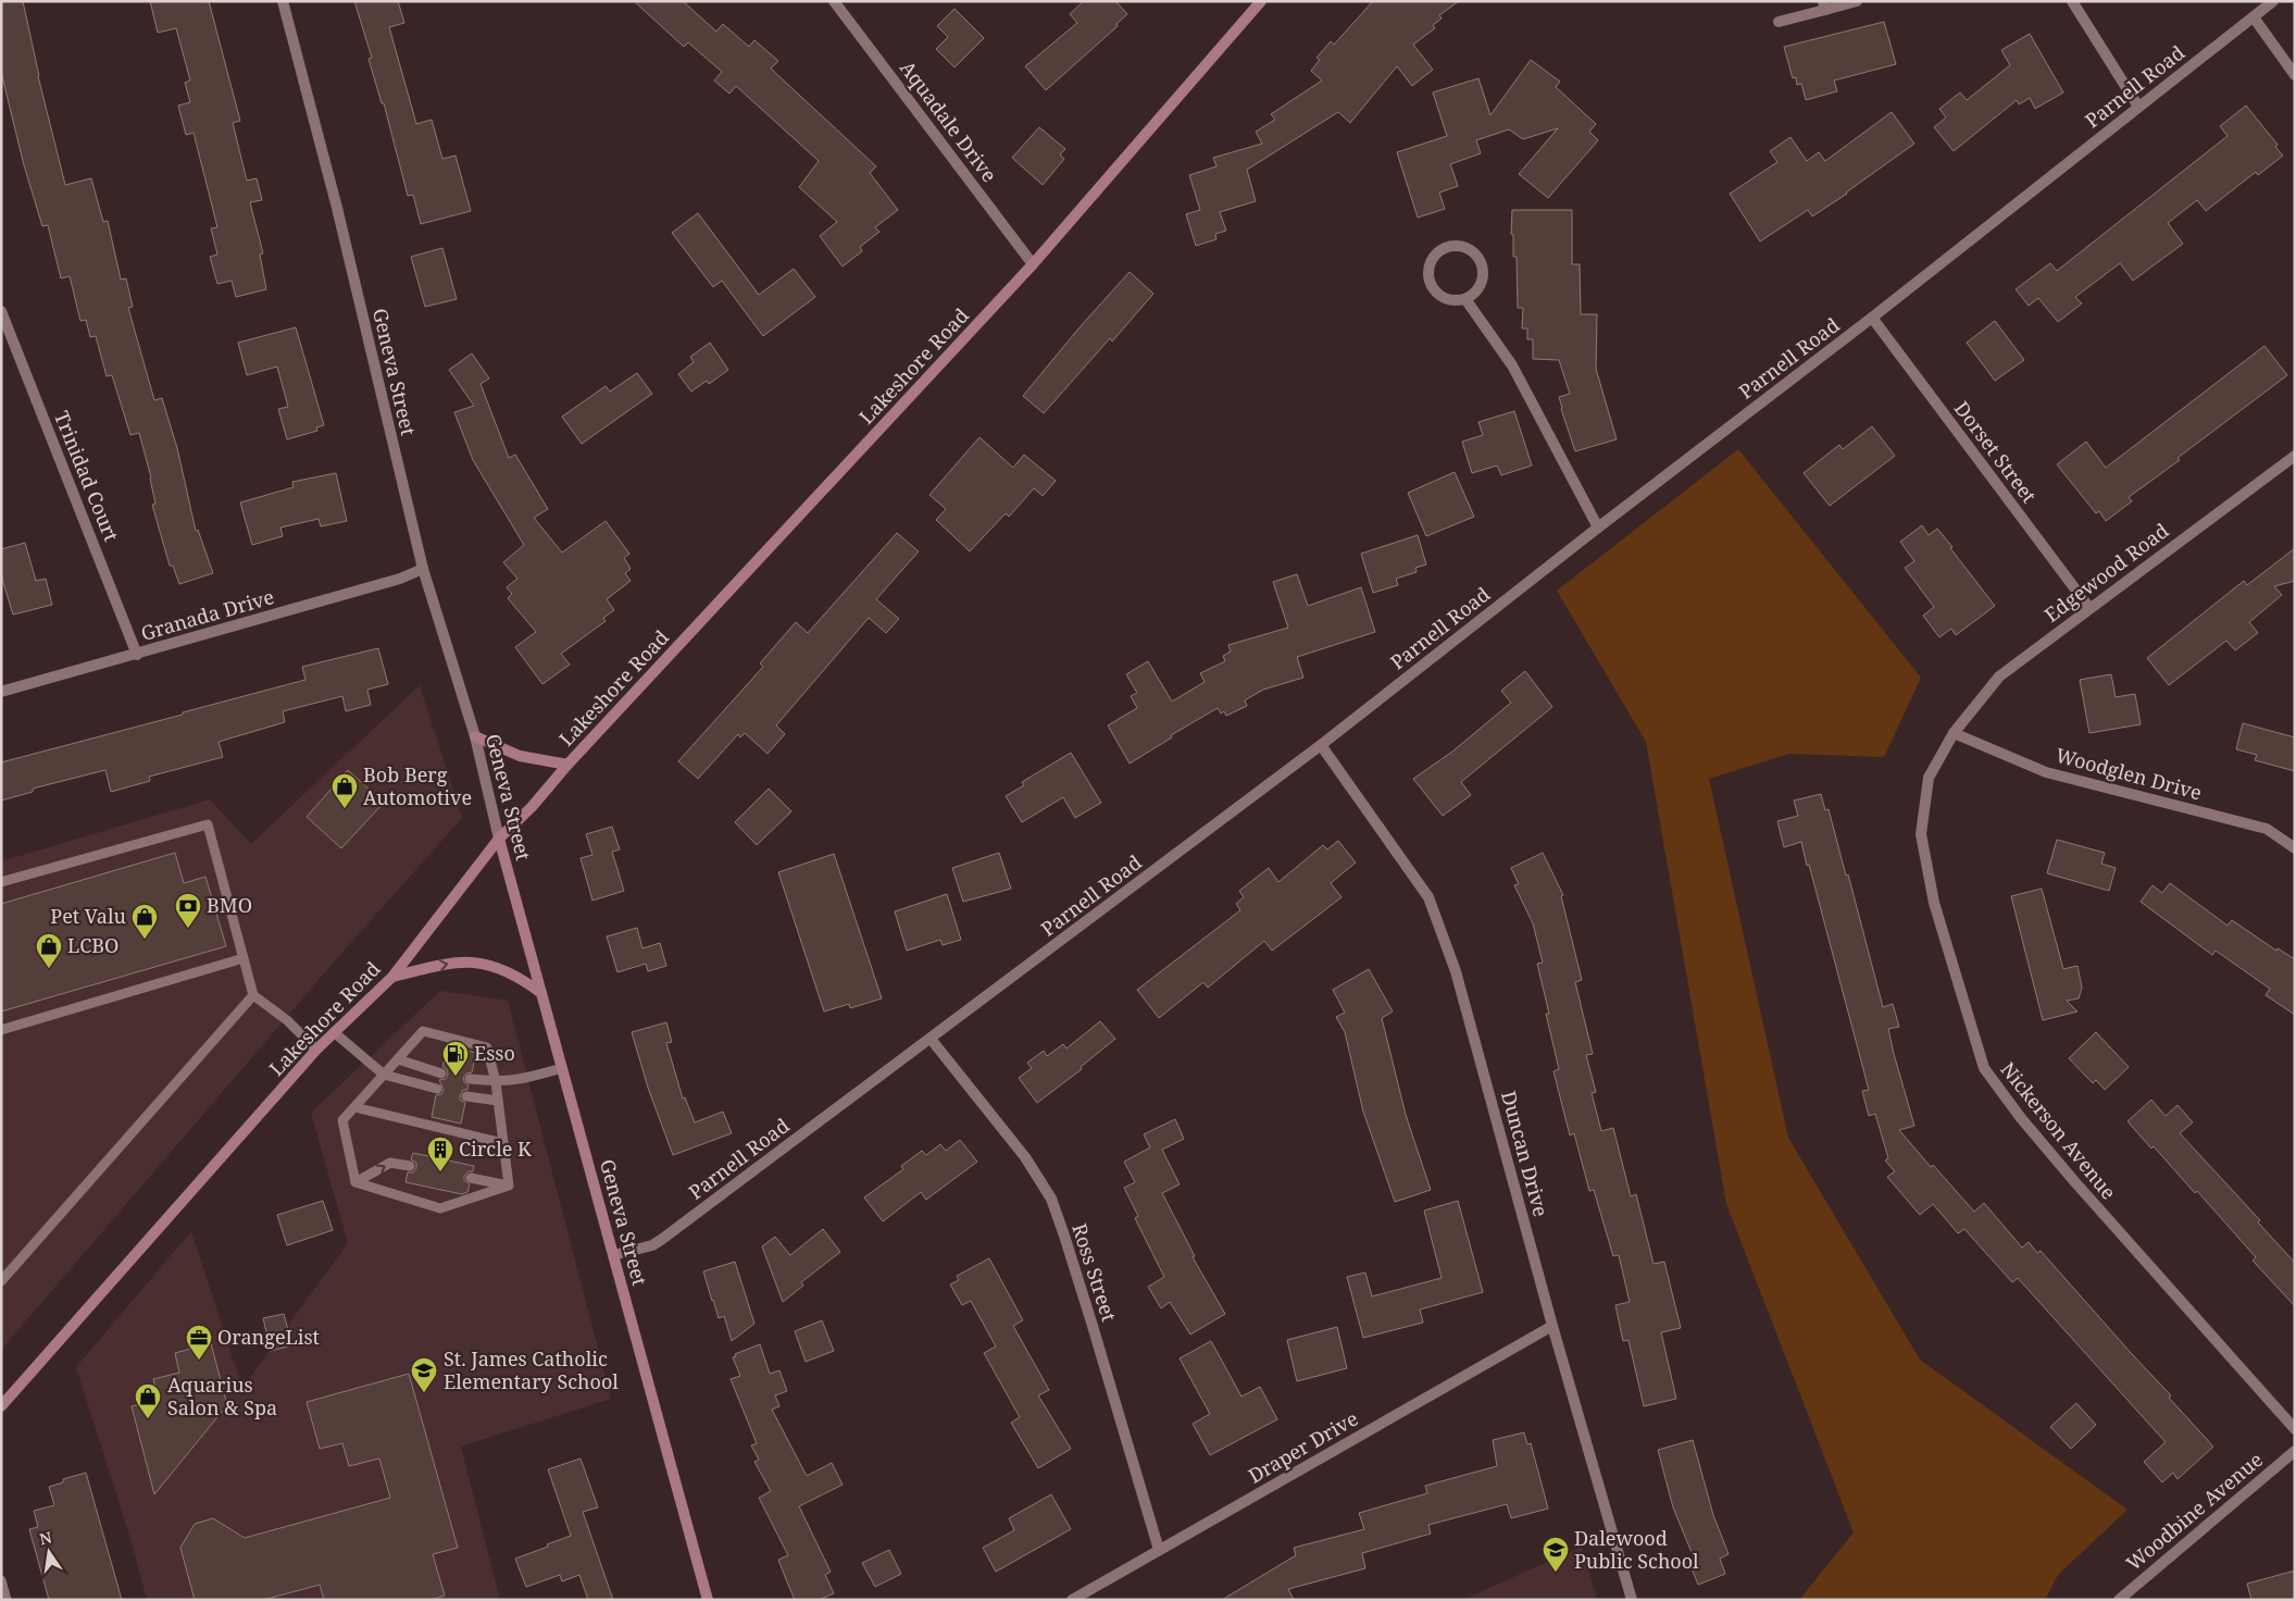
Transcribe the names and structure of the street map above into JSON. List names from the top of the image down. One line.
{"streets":{"main road":["Lakeshore Road","Geneva Street"],"street":["Parnell Road","Aquadale Drive","Dorset Street","Trinidad Court","Edgewood Road","Granada Drive","Woodglen Drive","Nickerson Avenue","Duncan Drive","Ross Street","Draper Drive","Woodbine Avenue"]},"crossings":[["Parnell Road","Geneva Street"],["Parnell Road","Dorset Street"],["Parnell Road","Duncan Drive"],["Parnell Road","Ross Street"],["Aquadale Drive","Lakeshore Road"],["Lakeshore Road","Geneva Street"],["Geneva Street","Granada Drive"],["Dorset Street","Edgewood Road"],["Trinidad Court","Granada Drive"],["Edgewood Road","Woodglen Drive"],["Edgewood Road","Nickerson Avenue"],["Woodglen Drive","Nickerson Avenue"],["Duncan Drive","Draper Drive"],["Ross Street","Draper Drive"]],"places":{"shop":["Bob Berg Automotive","Pet Valu","LCBO","Aquarius Salon & Spa"],"bank":["BMO"],"fuel station":["Esso"],"building":["Circle K"],"office":["OrangeList"],"school or university":["St. James Catholic Elementary School","Dalewood Public School"]},"north":"top"}
